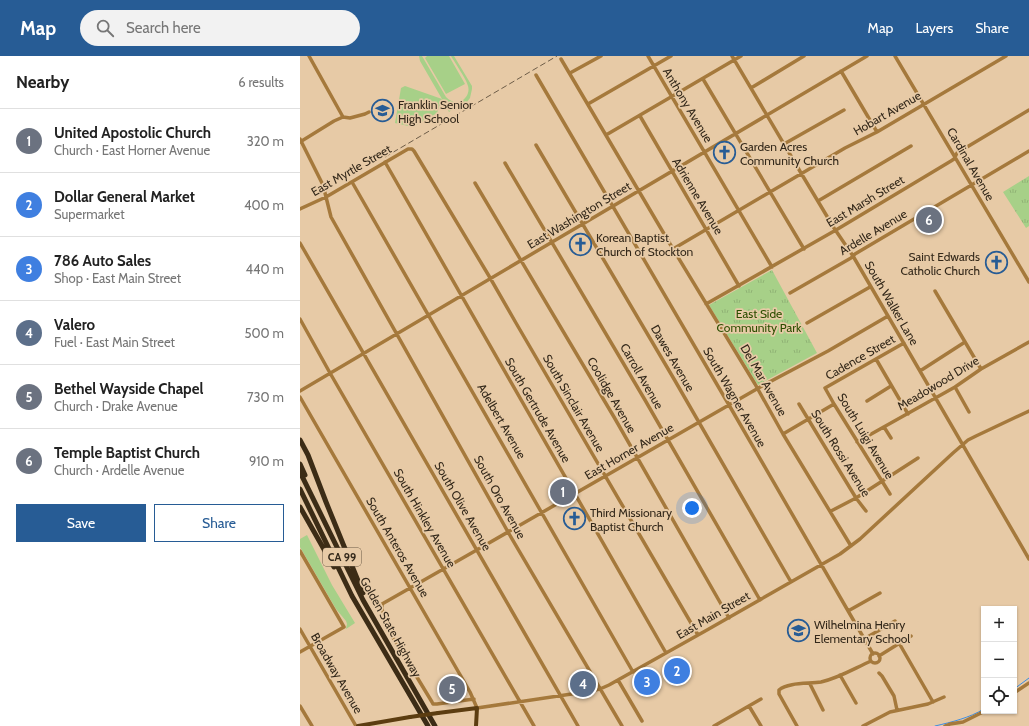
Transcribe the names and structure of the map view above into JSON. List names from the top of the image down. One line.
{"streets":{"highway":["CA 99","Golden State Highway"],"main road":["East Main Street"],"street":["Anthony Avenue","Hobart Avenue","Cardinal Avenue","East Myrtle Street","Adrienne Avenue","East Marsh Street","East Washington Street","Ardelle Avenue","South Walker Lane","Cadence Street","Dawes Avenue","Carroll Avenue","Del Mar Avenue","Meadowood Drive","Coolidge Avenue","South Wagner Avenue","South Sinclair Avenue","South Gertrude Avenue","Adelbert Avenue","South Luigi Avenue","East Horner Avenue","South Rossi Avenue","South Oro Avenue","South Olive Avenue","South Hinkley Avenue","South Anteros Avenue","Broadway Avenue"]},"crossings":[["Anthony Avenue","Hobart Avenue"],["Anthony Avenue","East Marsh Street"],["Anthony Avenue","East Washington Street"],["Hobart Avenue","Cardinal Avenue"],["Hobart Avenue","Adrienne Avenue"],["Hobart Avenue","South Walker Lane"],["Hobart Avenue","Del Mar Avenue"],["Cardinal Avenue","East Marsh Street"],["Cardinal Avenue","Ardelle Avenue"],["East Myrtle Street","South Sinclair Avenue"],["East Myrtle Street","South Gertrude Avenue"],["East Myrtle Street","Adelbert Avenue"],["East Myrtle Street","South Oro Avenue"],["Adrienne Avenue","East Marsh Street"],["Adrienne Avenue","East Washington Street"],["East Marsh Street","South Walker Lane"],["East Marsh Street","Del Mar Avenue"],["East Washington Street","South Walker Lane"],["East Washington Street","Dawes Avenue"],["East Washington Street","Carroll Avenue"],["East Washington Street","Del Mar Avenue"],["East Washington Street","Coolidge Avenue"],["East Washington Street","South Wagner Avenue"],["East Washington Street","South Sinclair Avenue"],["East Washington Street","South Gertrude Avenue"],["East Washington Street","Adelbert Avenue"],["East Washington Street","South Oro Avenue"],["East Washington Street","South Olive Avenue"],["East Washington Street","South Hinkley Avenue"],["Ardelle Avenue","South Walker Lane"],["South Walker Lane","Cadence Street"],["South Walker Lane","Meadowood Drive"],["South Walker Lane","East Horner Avenue"],["South Walker Lane","East Main Street"],["Cadence Street","South Luigi Avenue"],["Dawes Avenue","East Horner Avenue"],["Dawes Avenue","East Main Street"],["Carroll Avenue","East Horner Avenue"],["Carroll Avenue","East Main Street"],["Del Mar Avenue","East Horner Avenue"],["Del Mar Avenue","East Main Street"],["Meadowood Drive","South Luigi Avenue"],["Coolidge Avenue","East Horner Avenue"],["Coolidge Avenue","East Main Street"],["South Wagner Avenue","East Horner Avenue"],["South Wagner Avenue","East Main Street"],["South Sinclair Avenue","East Horner Avenue"],["South Sinclair Avenue","East Main Street"],["South Gertrude Avenue","East Horner Avenue"],["South Gertrude Avenue","East Main Street"],["Adelbert Avenue","East Horner Avenue"],["Adelbert Avenue","East Main Street"],["East Horner Avenue","South Oro Avenue"],["East Horner Avenue","South Olive Avenue"],["East Horner Avenue","South Hinkley Avenue"],["East Horner Avenue","South Anteros Avenue"],["South Oro Avenue","East Main Street"],["South Olive Avenue","East Main Street"],["South Hinkley Avenue","East Main Street"],["South Anteros Avenue","East Main Street"],["East Main Street","Broadway Avenue"]],"parks":["East Side Community Park"],"places":{"school or university":["Franklin Senior High School","Wilhelmina Henry Elementary School"],"church":["Garden Acres Community Church","Korean Baptist Church of Stockton","Saint Edwards Catholic Church","Third Missionary Baptist Church"]},"page":{"header":"Map","search":"Search here","nav":["Map","Layers","Share"],"heading":["Nearby","6 results"],"list":[{"mark":"1","name":"United Apostolic Church","note":"Church · East Horner Avenue","value":"320 m"},{"mark":"2","name":"Dollar General Market","note":"Supermarket","value":"400 m"},{"mark":"3","name":"786 Auto Sales","note":"Shop · East Main Street","value":"440 m"},{"mark":"4","name":"Valero","note":"Fuel · East Main Street","value":"500 m"},{"mark":"5","name":"Bethel Wayside Chapel","note":"Church · Drake Avenue","value":"730 m"},{"mark":"6","name":"Temple Baptist Church","note":"Church · Ardelle Avenue","value":"910 m"}],"pins":["6","1","2","3","4","5"],"buttons":["Save","Share"],"map_buttons":["+","−"]}}
